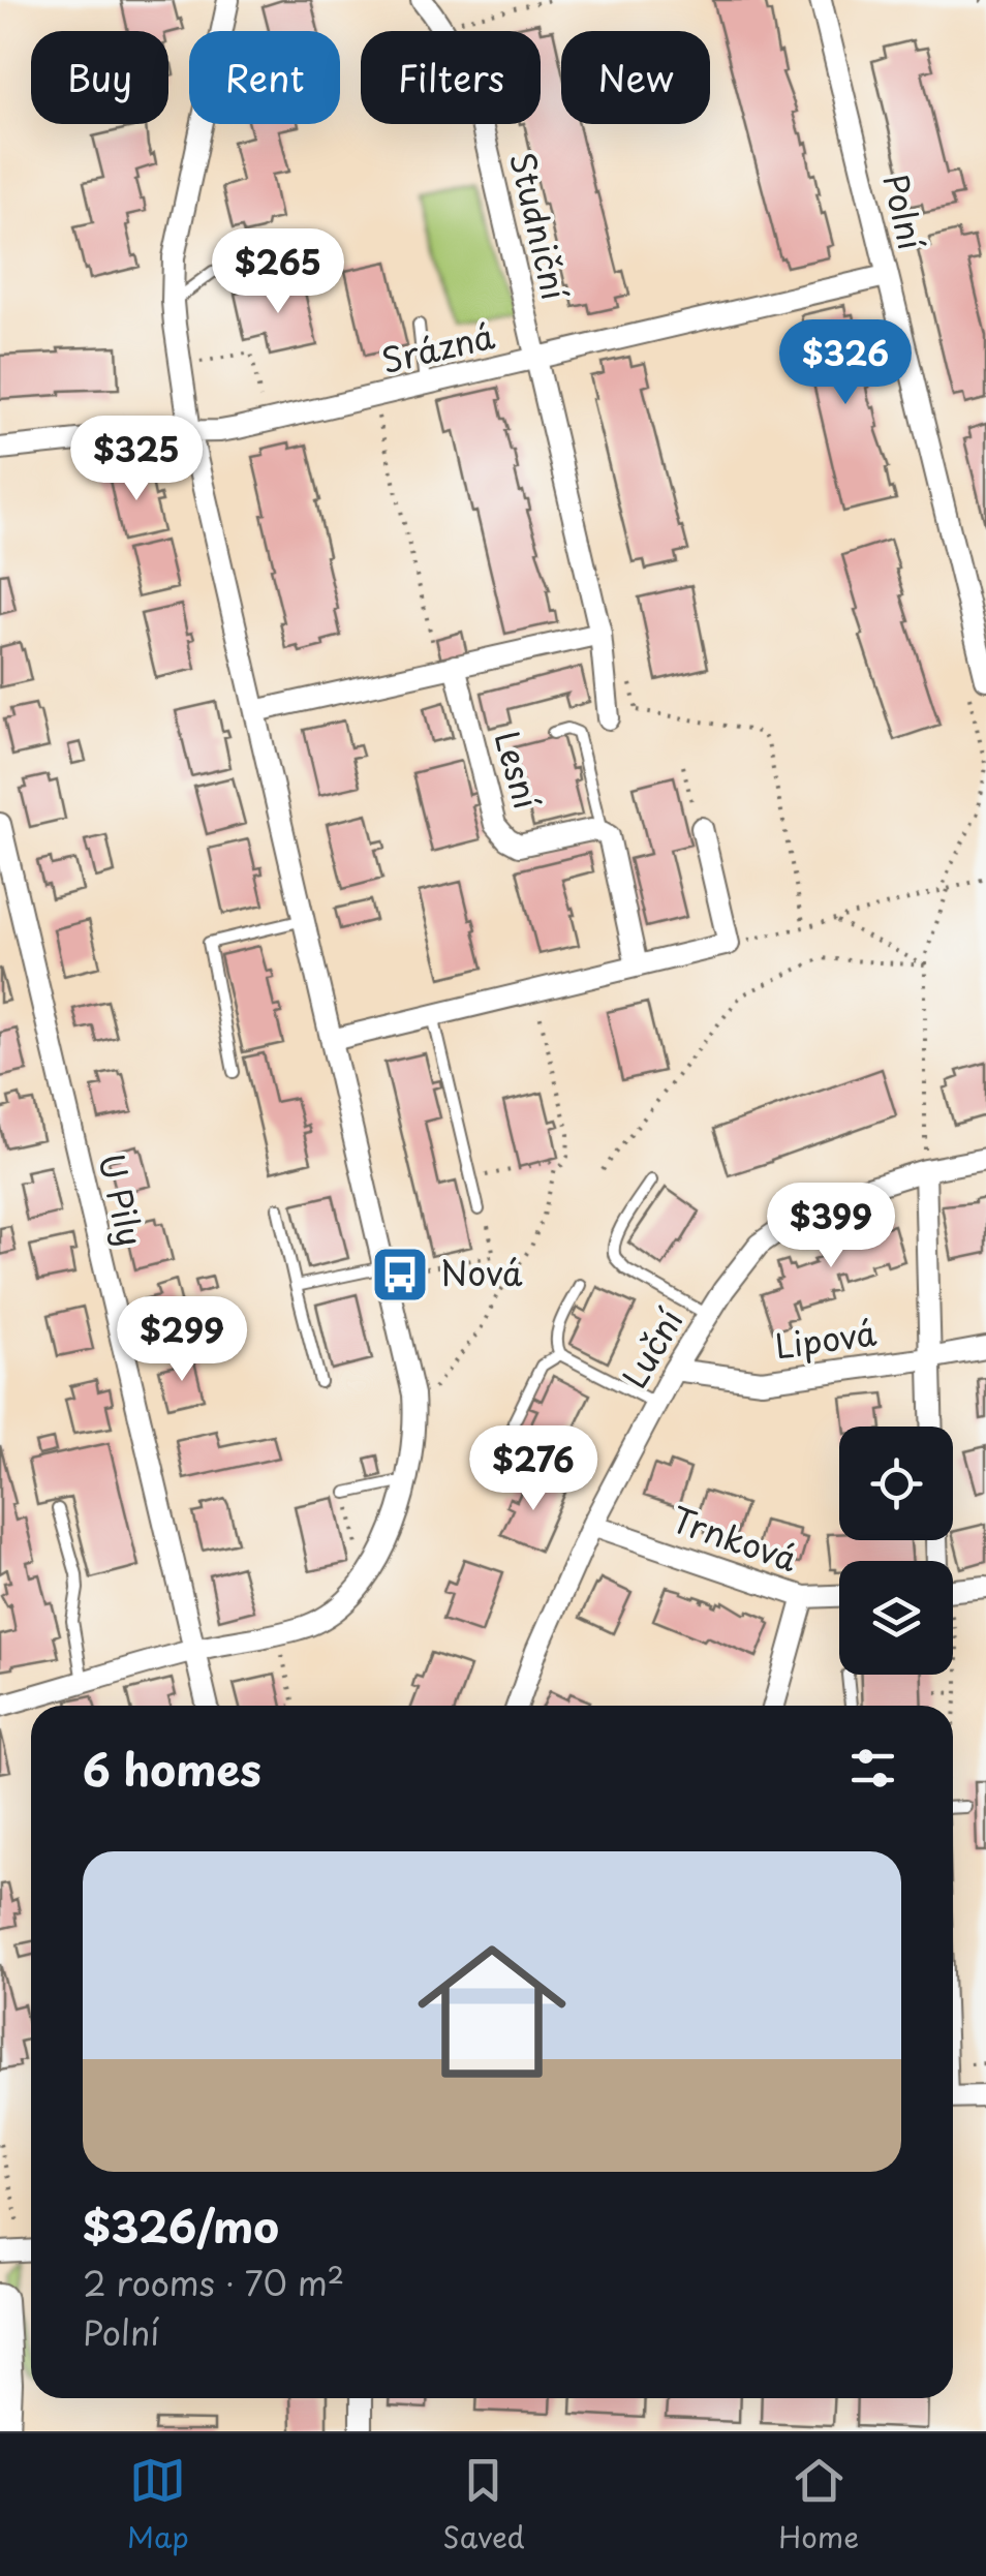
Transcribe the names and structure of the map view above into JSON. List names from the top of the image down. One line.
{"streets":{"street":["Polní","Studniční","Srázná","Lesní","U Pily","Lipová","Luční","Trnková"]},"crossings":[["Polní","Srázná"],["Studniční","Srázná"],["Lipová","Luční"],["Luční","Trnková"]],"places":{"bus stop":["Nová"]},"page":{"chip":["Buy","Rent","Filters","New"],"price":["$265","$326","$325","$399","$299","$276"],"heading":"6 homes","list":[{"name":"$326/mo","note":"2 rooms · 70 m² · Polní"}],"tabs":["Map","Saved","Home"]}}
